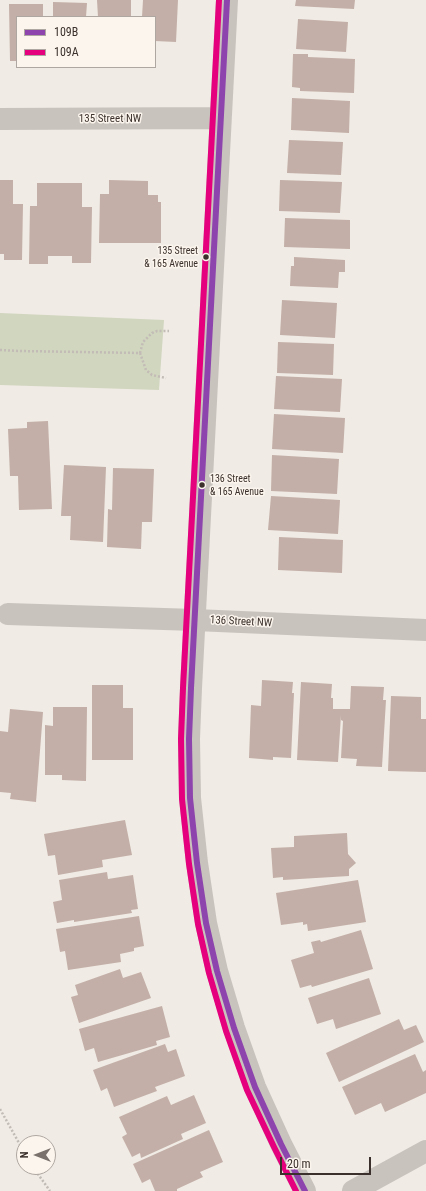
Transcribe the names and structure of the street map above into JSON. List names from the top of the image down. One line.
{"streets":{"street":["135 Street NW","136 Street NW"]},"places":["135 Street & 165 Avenue","136 Street & 165 Avenue"],"lines":["transit line 109B","transit line 109A"],"legend":["109B","109A"],"scale_bar":"20 m","north":"left"}
